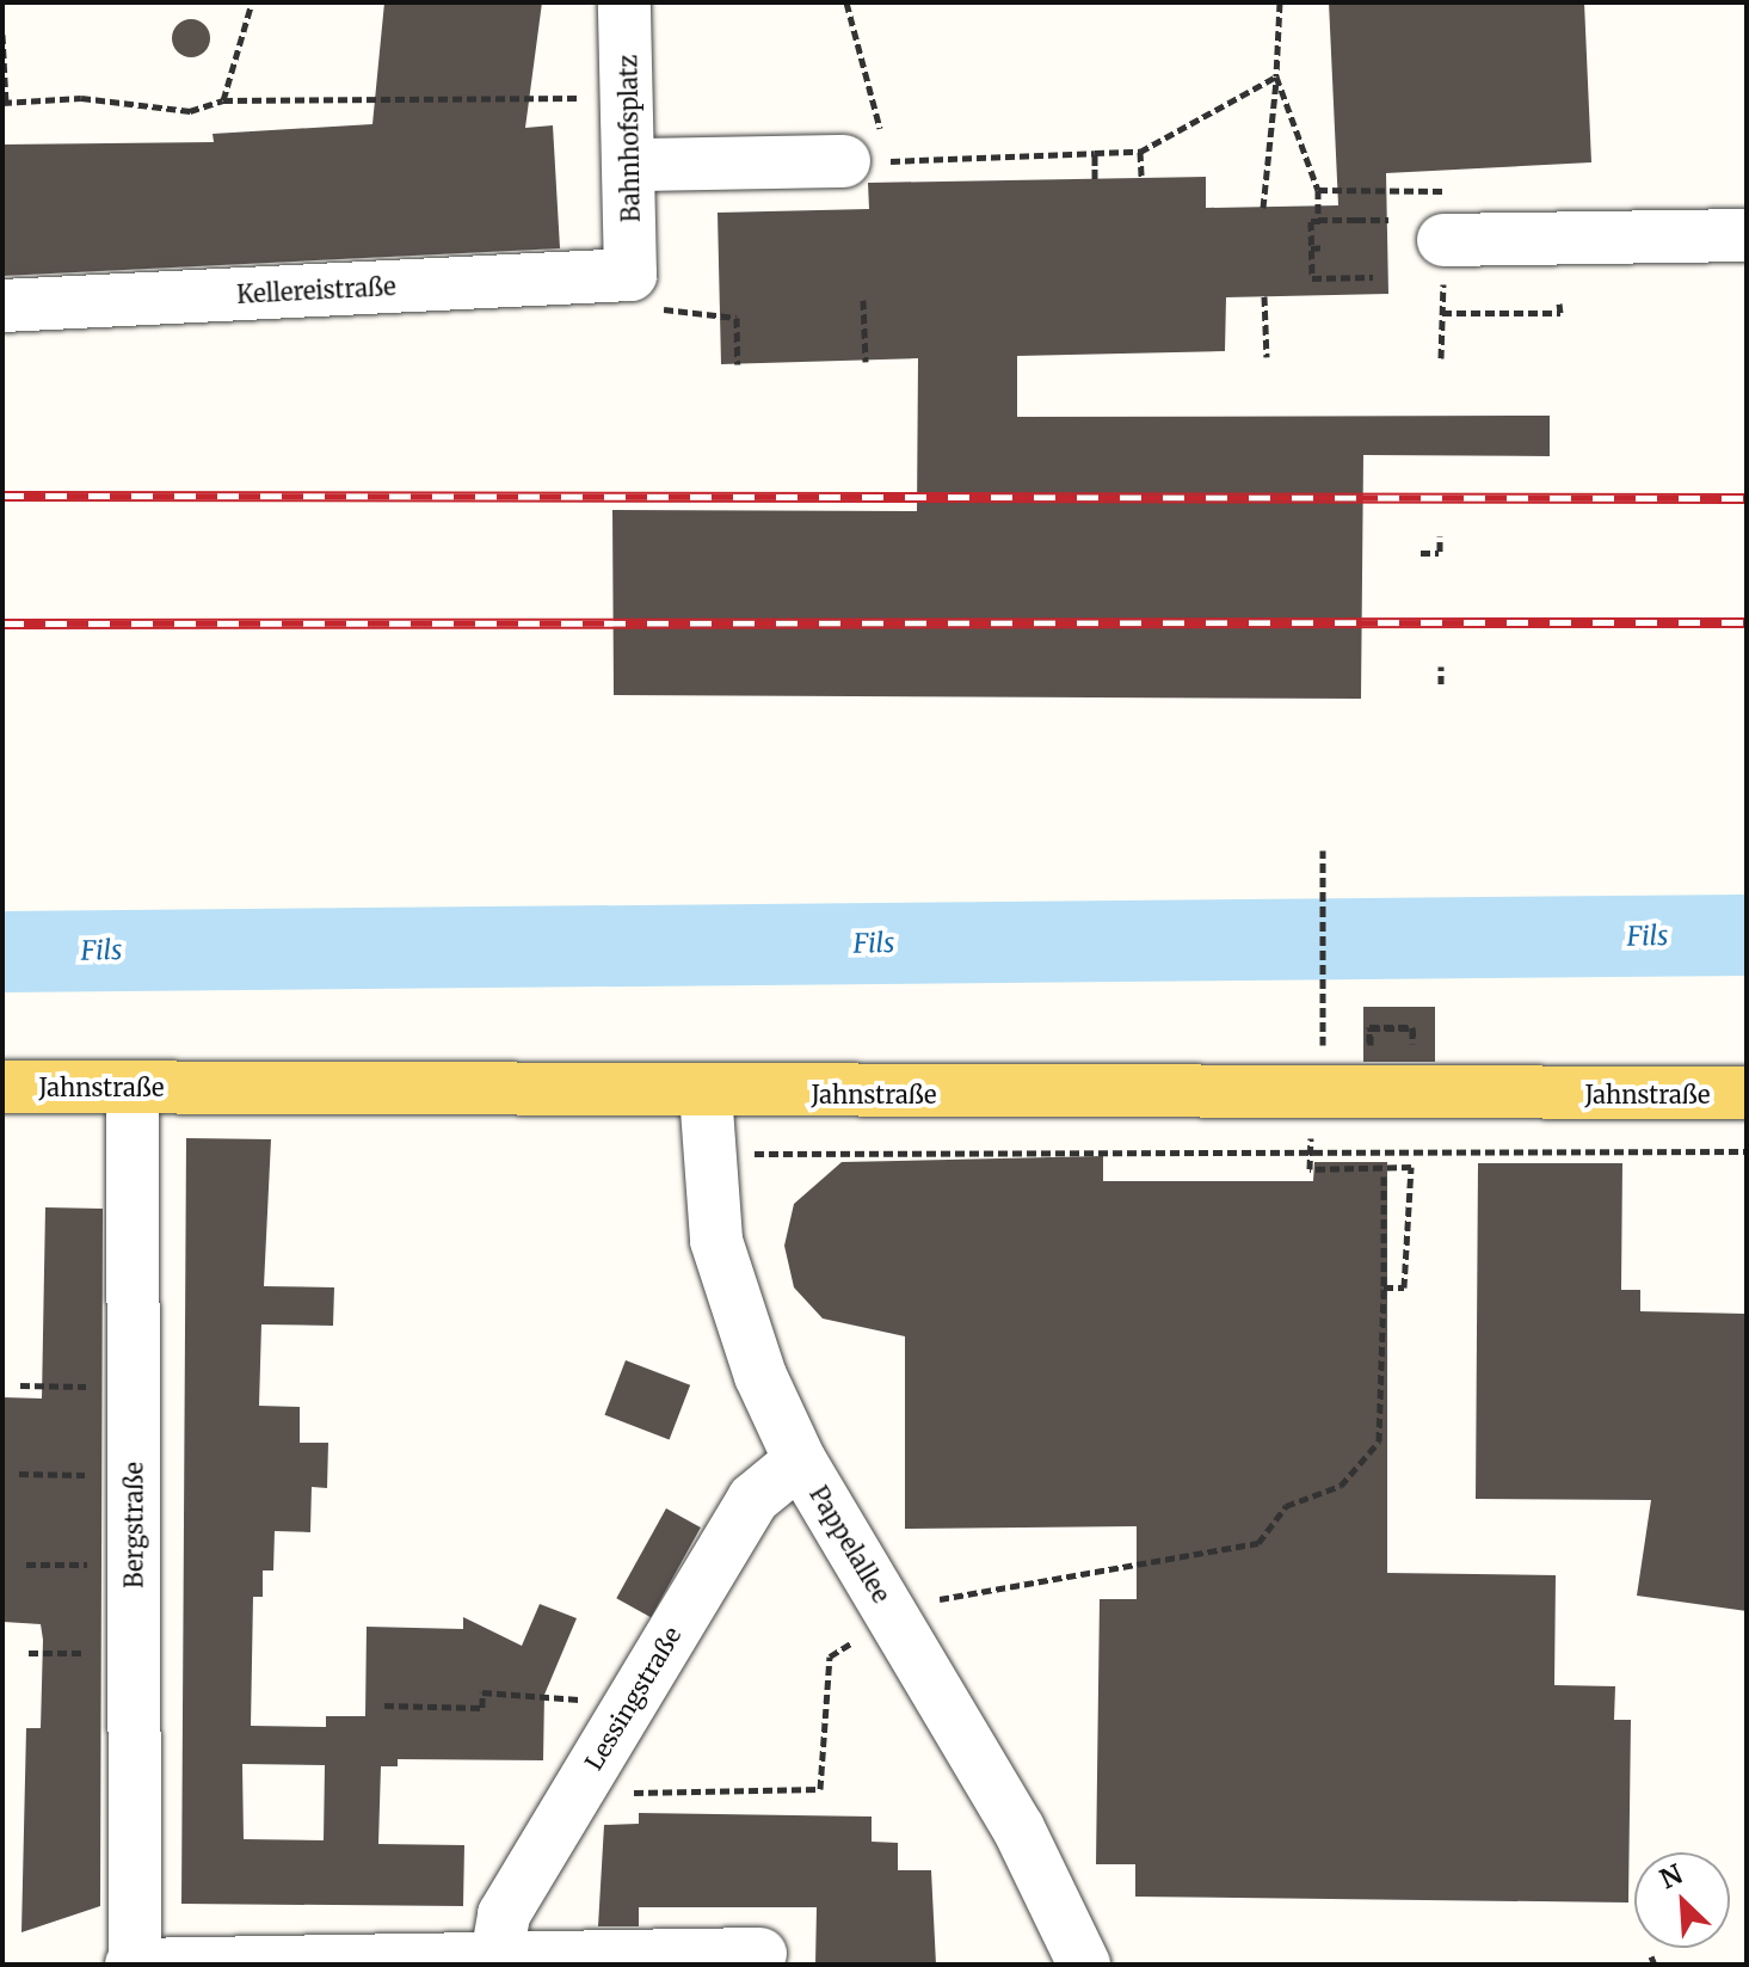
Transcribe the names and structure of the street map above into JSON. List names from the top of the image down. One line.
{"streets":{"main road":["Jahnstraße"],"street":["Bahnhofsplatz","Kellereistraße","Bergstraße","Pappelallee","Lessingstraße"]},"crossings":[["Bahnhofsplatz","Kellereistraße"],["Jahnstraße","Bergstraße"],["Jahnstraße","Pappelallee"],["Pappelallee","Lessingstraße"]],"water":["Fils"],"north":"top left"}
